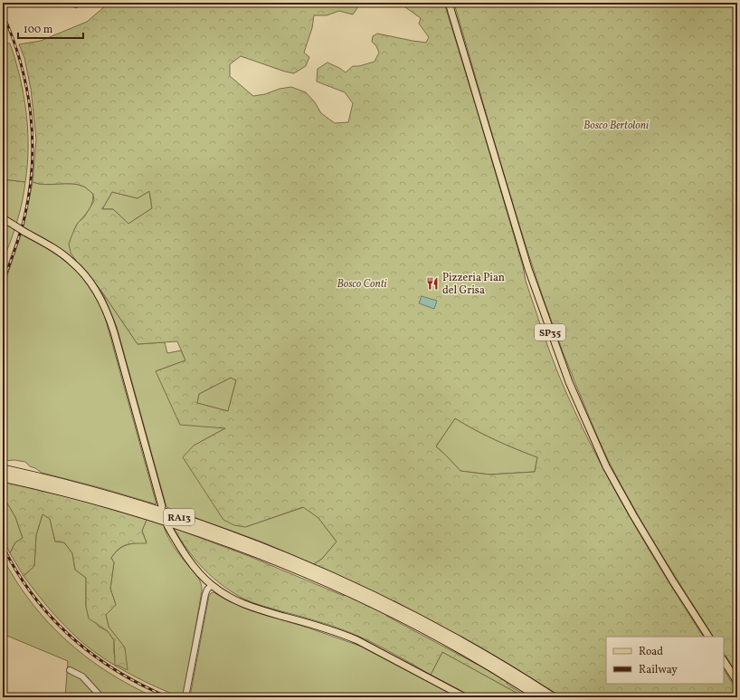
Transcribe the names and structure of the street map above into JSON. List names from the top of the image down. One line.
{"streets":{"highway":["RA13"],"main road":["SP35"]},"parks":["Bosco Bertoloni","Bosco Conti"],"places":{"restaurant":["Pizzeria Pian del Grisa"]},"legend":["Road","Railway"],"scale_bar":"100 m"}
